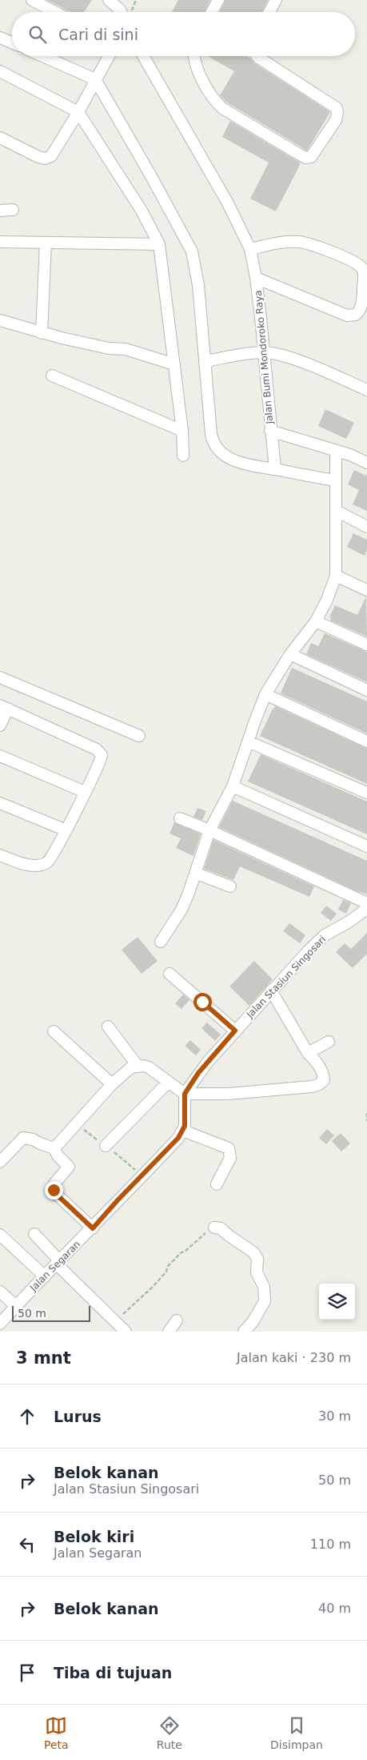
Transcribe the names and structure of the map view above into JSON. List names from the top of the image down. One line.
{"streets":{"street":["Jalan Bumi Mondoroko Raya","Jalan Stasiun Singosari","Jalan Segaran"]},"scale_bar":"50 m","page":{"search":"Cari di sini","scale":"50 m","heading":["3 mnt","Jalan kaki · 230 m"],"list":[["Lurus","30 m"],["Belok kanan","Jalan Stasiun Singosari","50 m"],["Belok kiri","Jalan Segaran","110 m"],["Belok kanan","40 m"],"Tiba di tujuan"],"nav":["Peta","Rute","Disimpan"]}}
